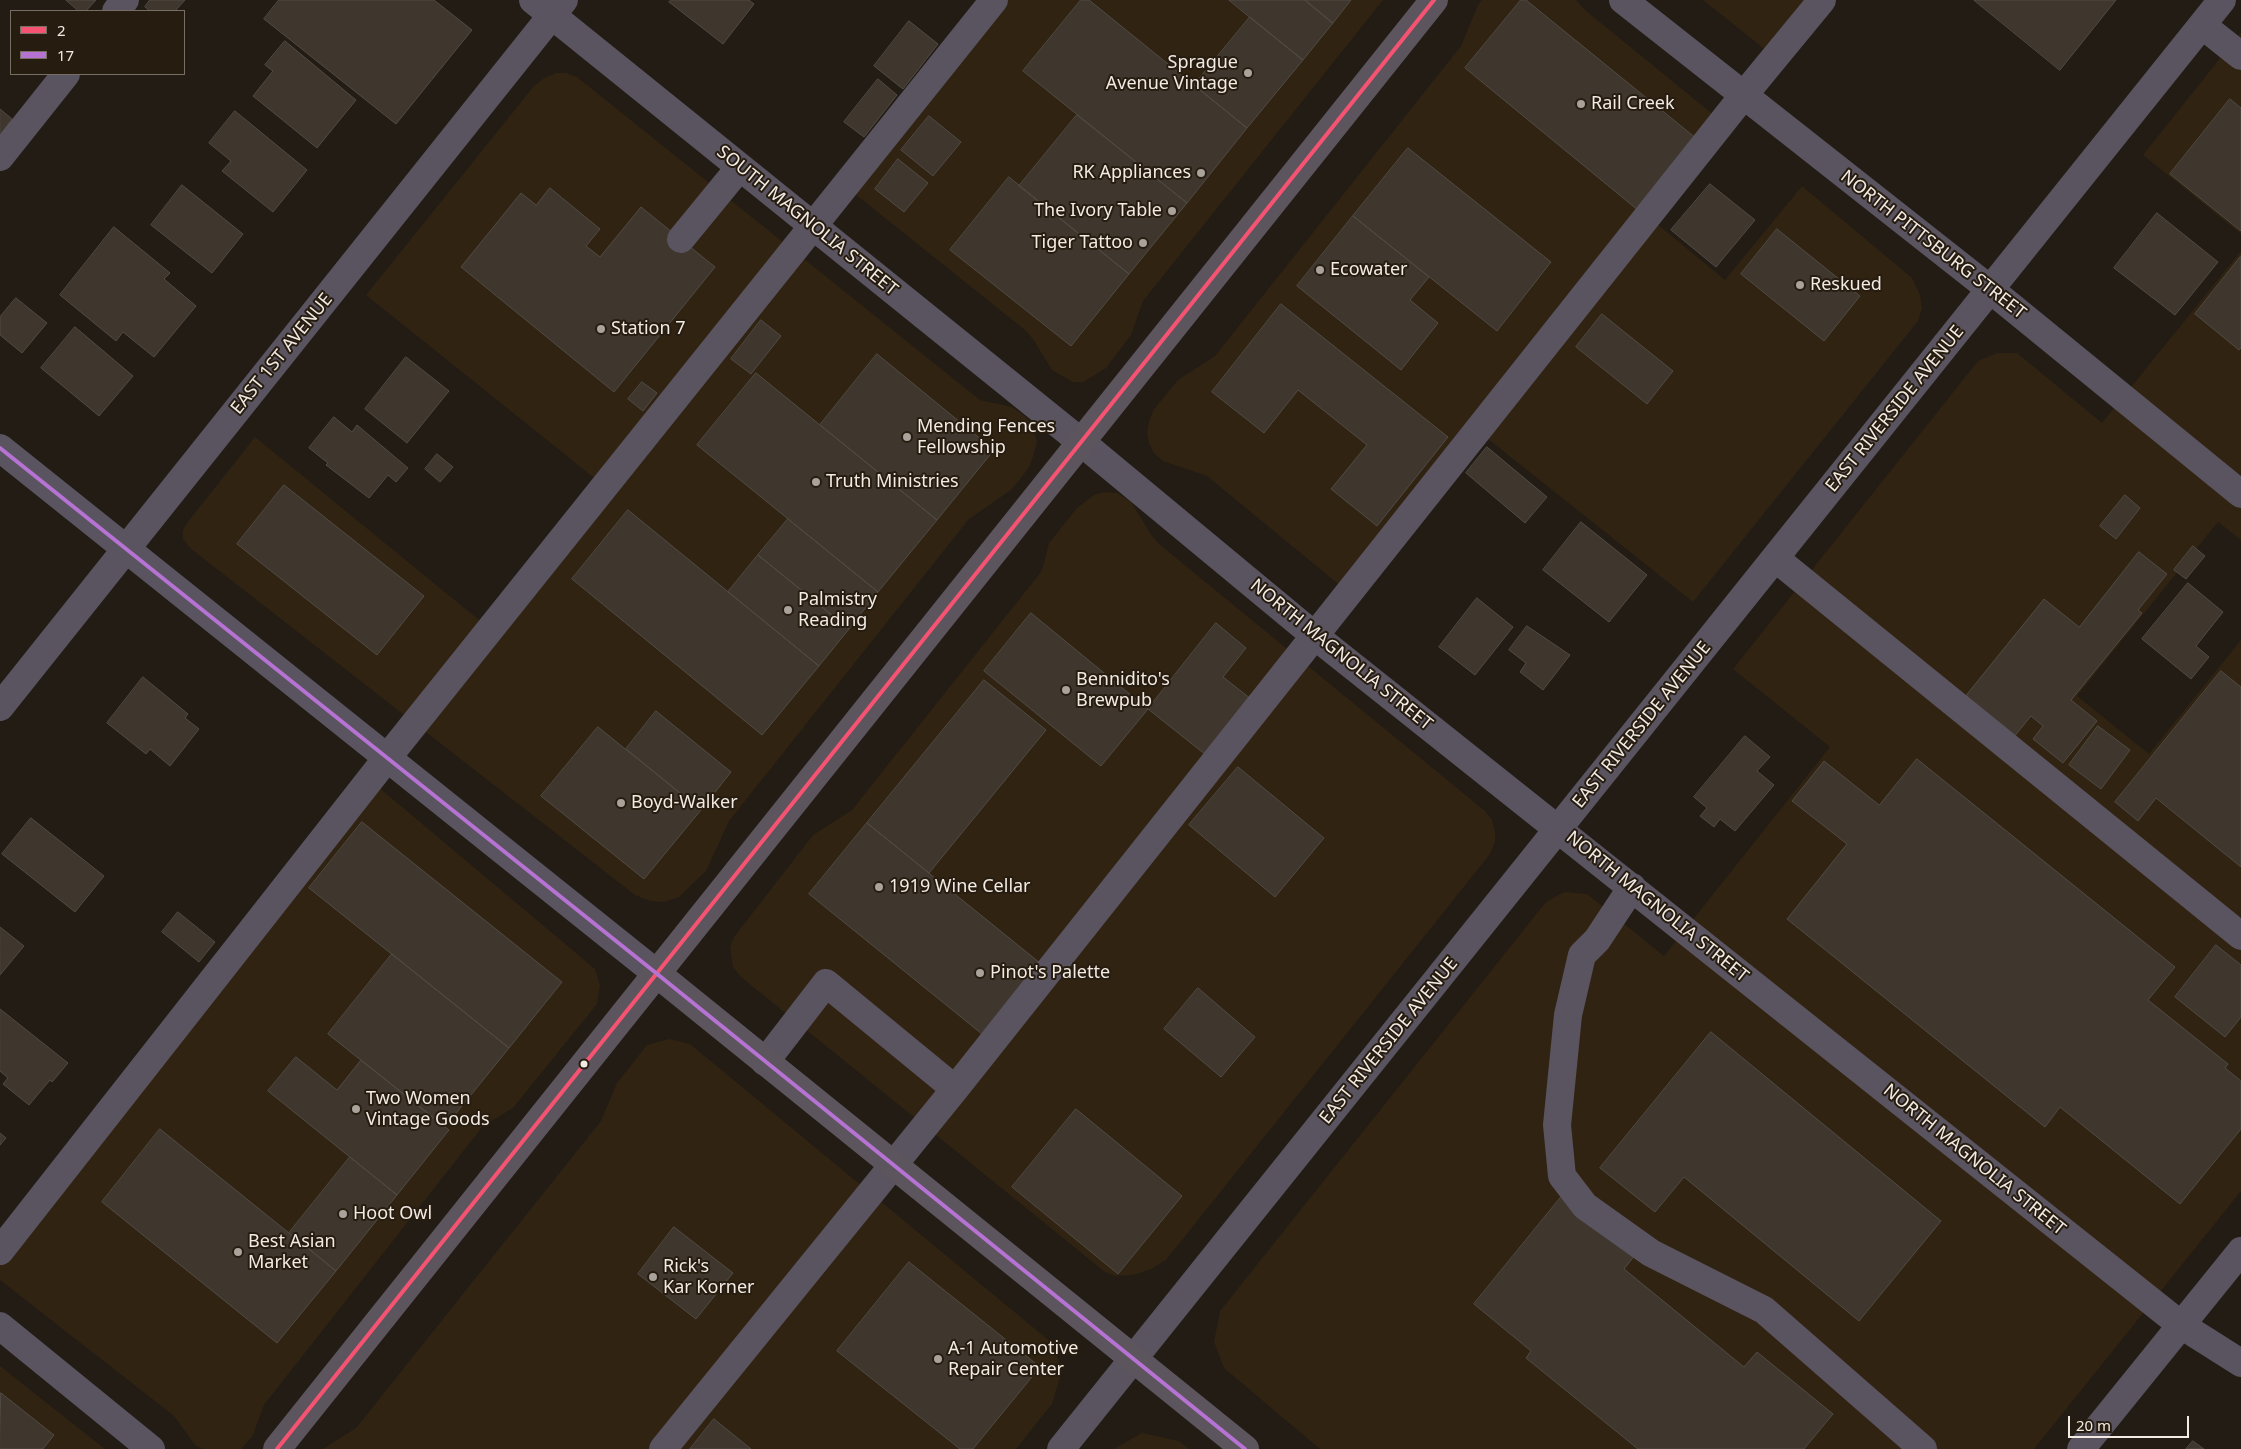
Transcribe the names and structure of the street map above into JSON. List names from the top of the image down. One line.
{"streets":{"street":["SOUTH MAGNOLIA STREET","NORTH PITTSBURG STREET","EAST 1ST AVENUE","EAST RIVERSIDE AVENUE","NORTH MAGNOLIA STREET"]},"crossings":[["SOUTH MAGNOLIA STREET","EAST 1ST AVENUE"],["SOUTH MAGNOLIA STREET","NORTH MAGNOLIA STREET"],["NORTH PITTSBURG STREET","EAST RIVERSIDE AVENUE"],["EAST RIVERSIDE AVENUE","NORTH MAGNOLIA STREET"]],"places":["Sprague Avenue Vintage","Rail Creek","RK Appliances","The Ivory Table","Tiger Tattoo","Ecowater","Reskued","Station 7","Mending Fences Fellowship","Truth Ministries","Palmistry Reading","Bennidito's Brewpub","Boyd-Walker","1919 Wine Cellar","Pinot's Palette","Two Women Vintage Goods","Hoot Owl","Best Asian Market","Rick's Kar Korner","A-1 Automotive Repair Center"],"lines":["transit line 2","transit line 17"],"legend":["2","17"],"scale_bar":"20 m"}
